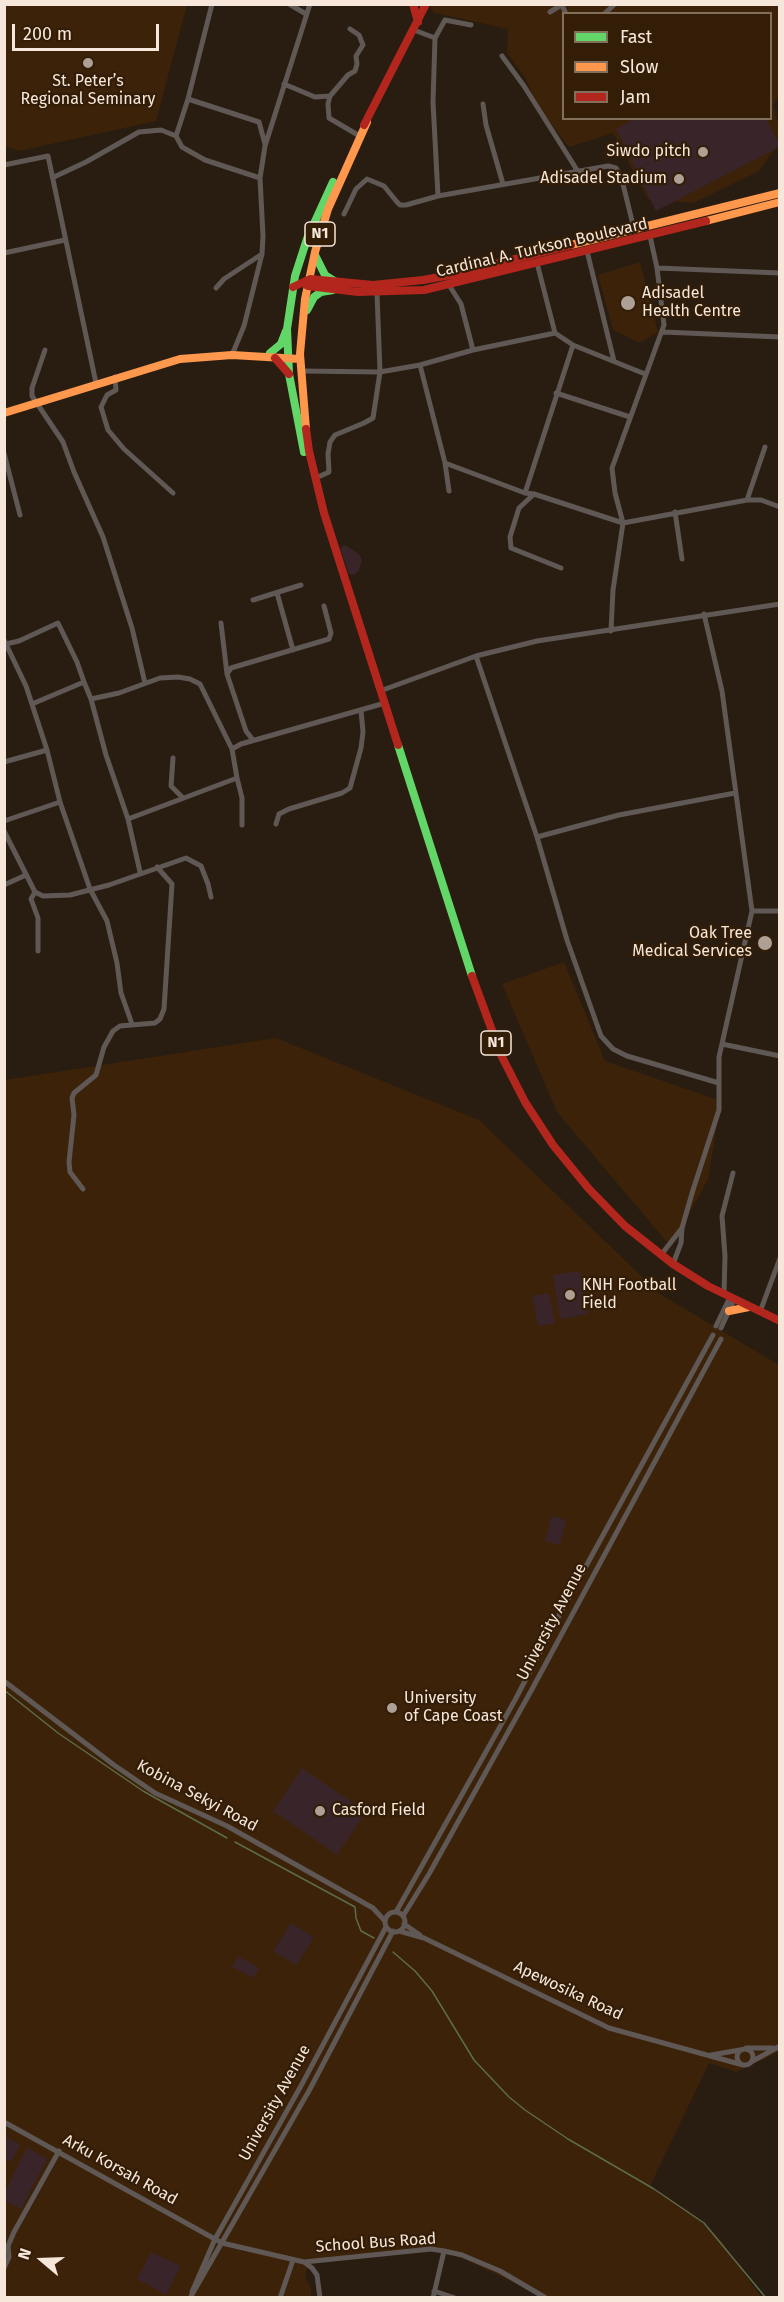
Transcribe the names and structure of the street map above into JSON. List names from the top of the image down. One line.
{"streets":{"main road":["N1","Cardinal A. Turkson Boulevard"],"street":["University Avenue","Kobina Sekyi Road","Apewosika Road","Arku Korsah Road","School Bus Road"]},"crossings":[["N1","Cardinal A. Turkson Boulevard"],["University Avenue","Kobina Sekyi Road"],["University Avenue","Arku Korsah Road"],["Arku Korsah Road","School Bus Road"]],"places":["St. Peter’s Regional Seminary","Siwdo pitch","Adisadel Stadium","Adisadel Health Centre","Oak Tree Medical Services","KNH Football Field","University of Cape Coast","Casford Field"],"legend":["Fast","Slow","Jam"],"scale_bar":"200 m","north":"left"}
